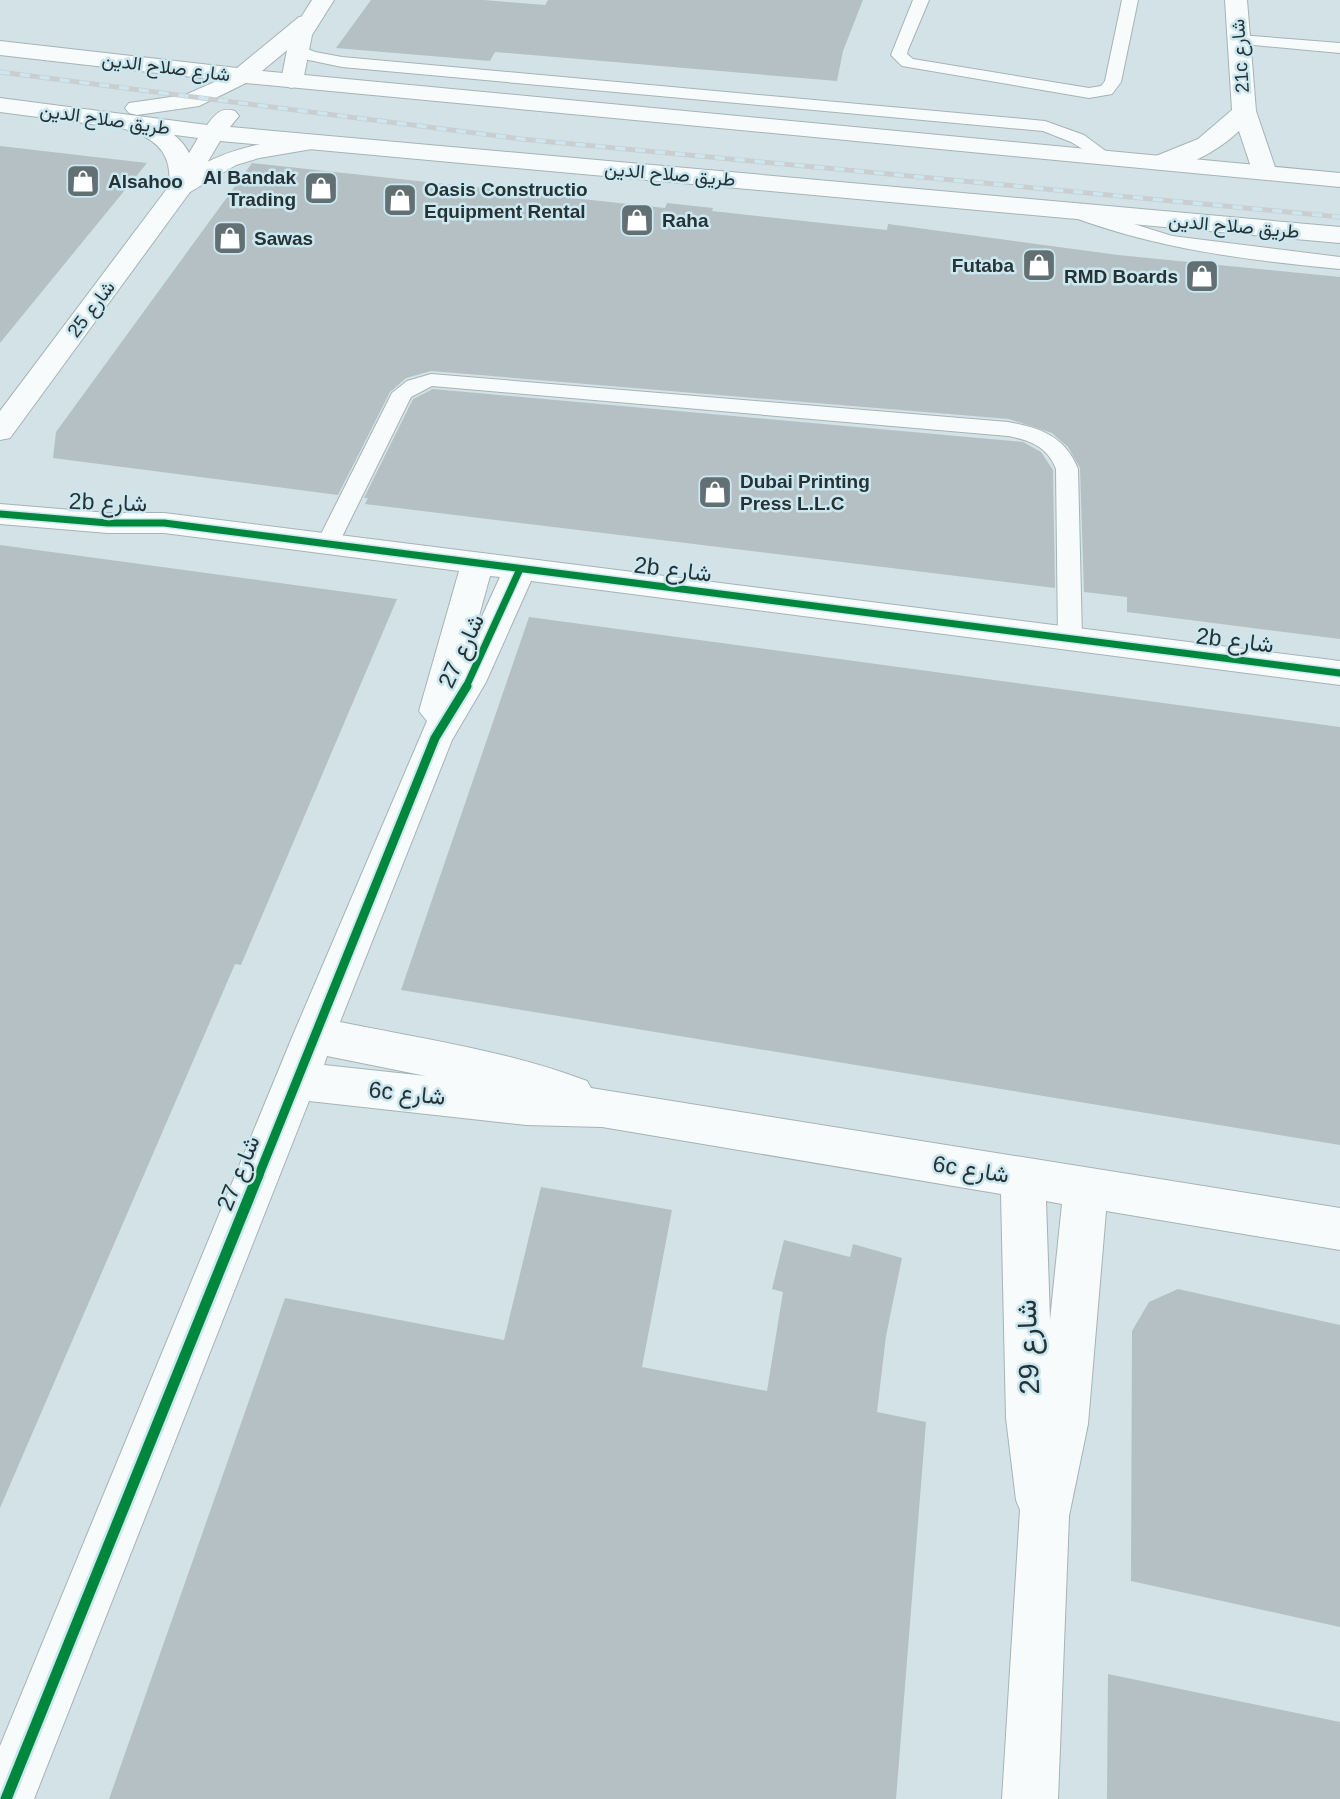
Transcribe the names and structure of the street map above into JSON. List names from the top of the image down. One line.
{"streets":{"street":["21c شارع","شارع صلاح الدين","طريق صلاح الدين","شارع 25","2b شارع","شارع 27","6c شارع","شارع 29"]},"crossings":[["طريق صلاح الدين","شارع 25"],["2b شارع","شارع 27"],["شارع 27","6c شارع"],["6c شارع","شارع 29"]],"places":{"shop":["Alsahoo","Al Bandak Trading","Oasis Constructio Equipment Rental","Raha","Sawas","Futaba","RMD Boards","Dubai Printing Press L.L.C"]}}
